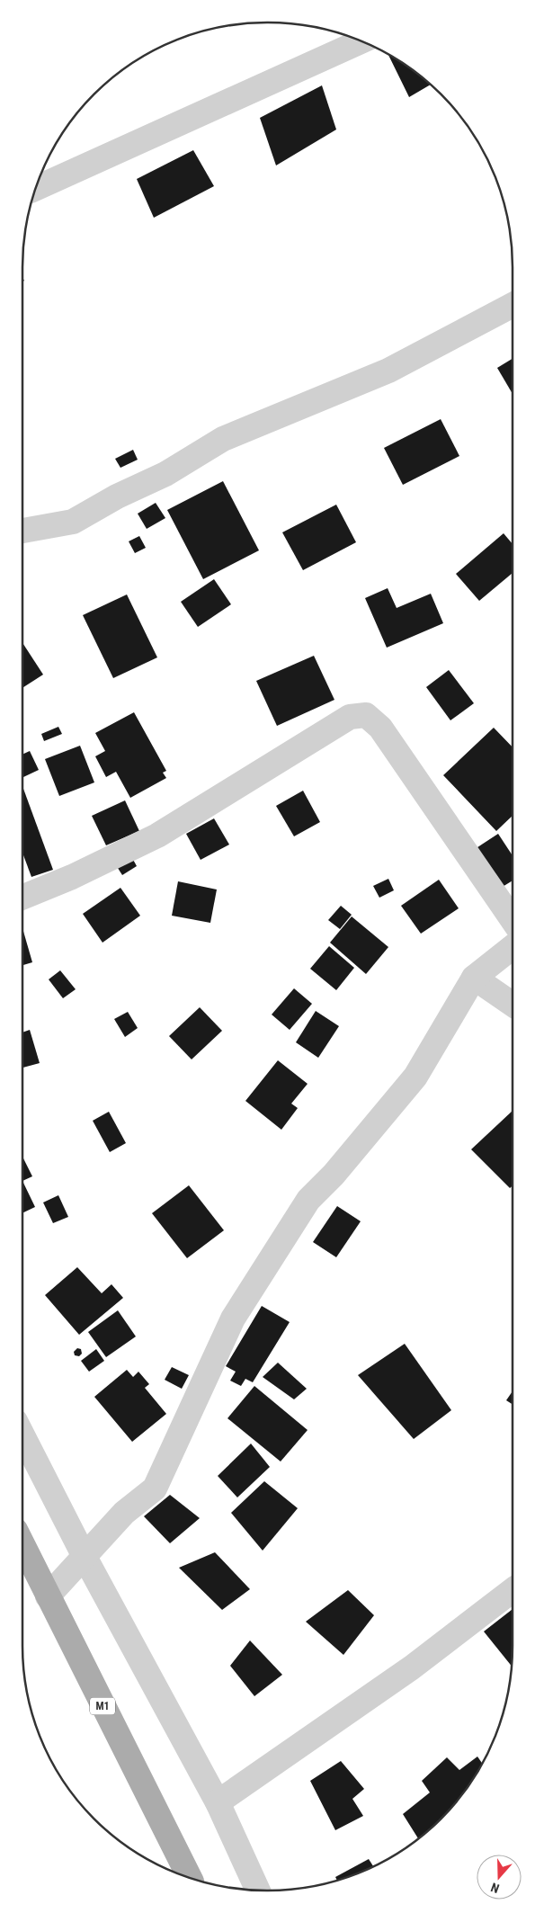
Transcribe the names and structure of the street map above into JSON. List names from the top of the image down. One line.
{"streets":{"main road":["M1"]},"north":"bottom"}
